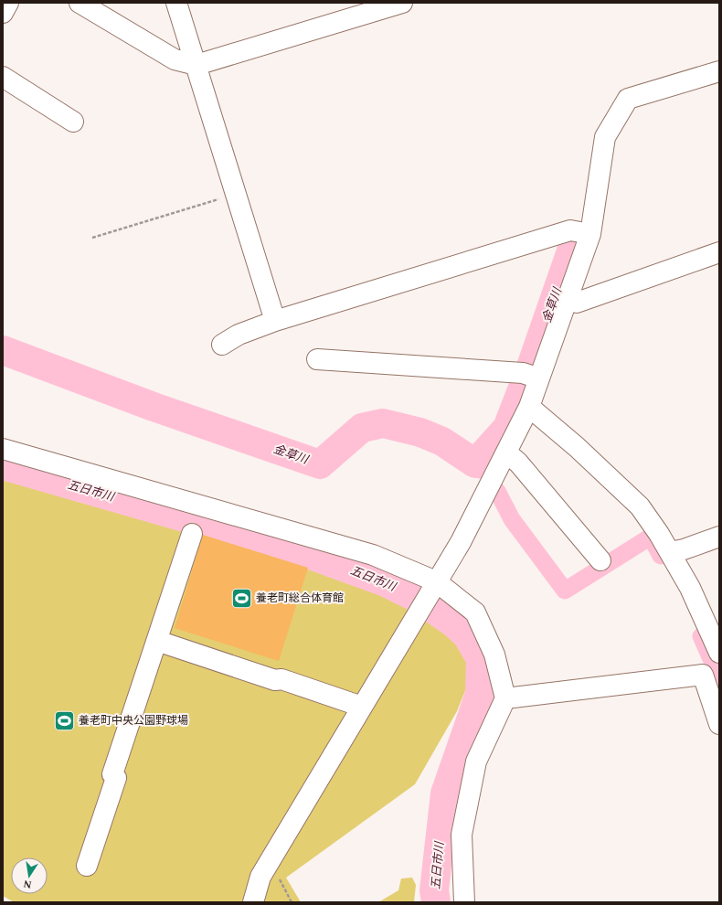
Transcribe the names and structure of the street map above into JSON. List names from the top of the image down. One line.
{"water":["金草川","五日市川"],"places":{"sports":["養老町総合体育館","養老町中央公園野球場"]},"north":"bottom"}
